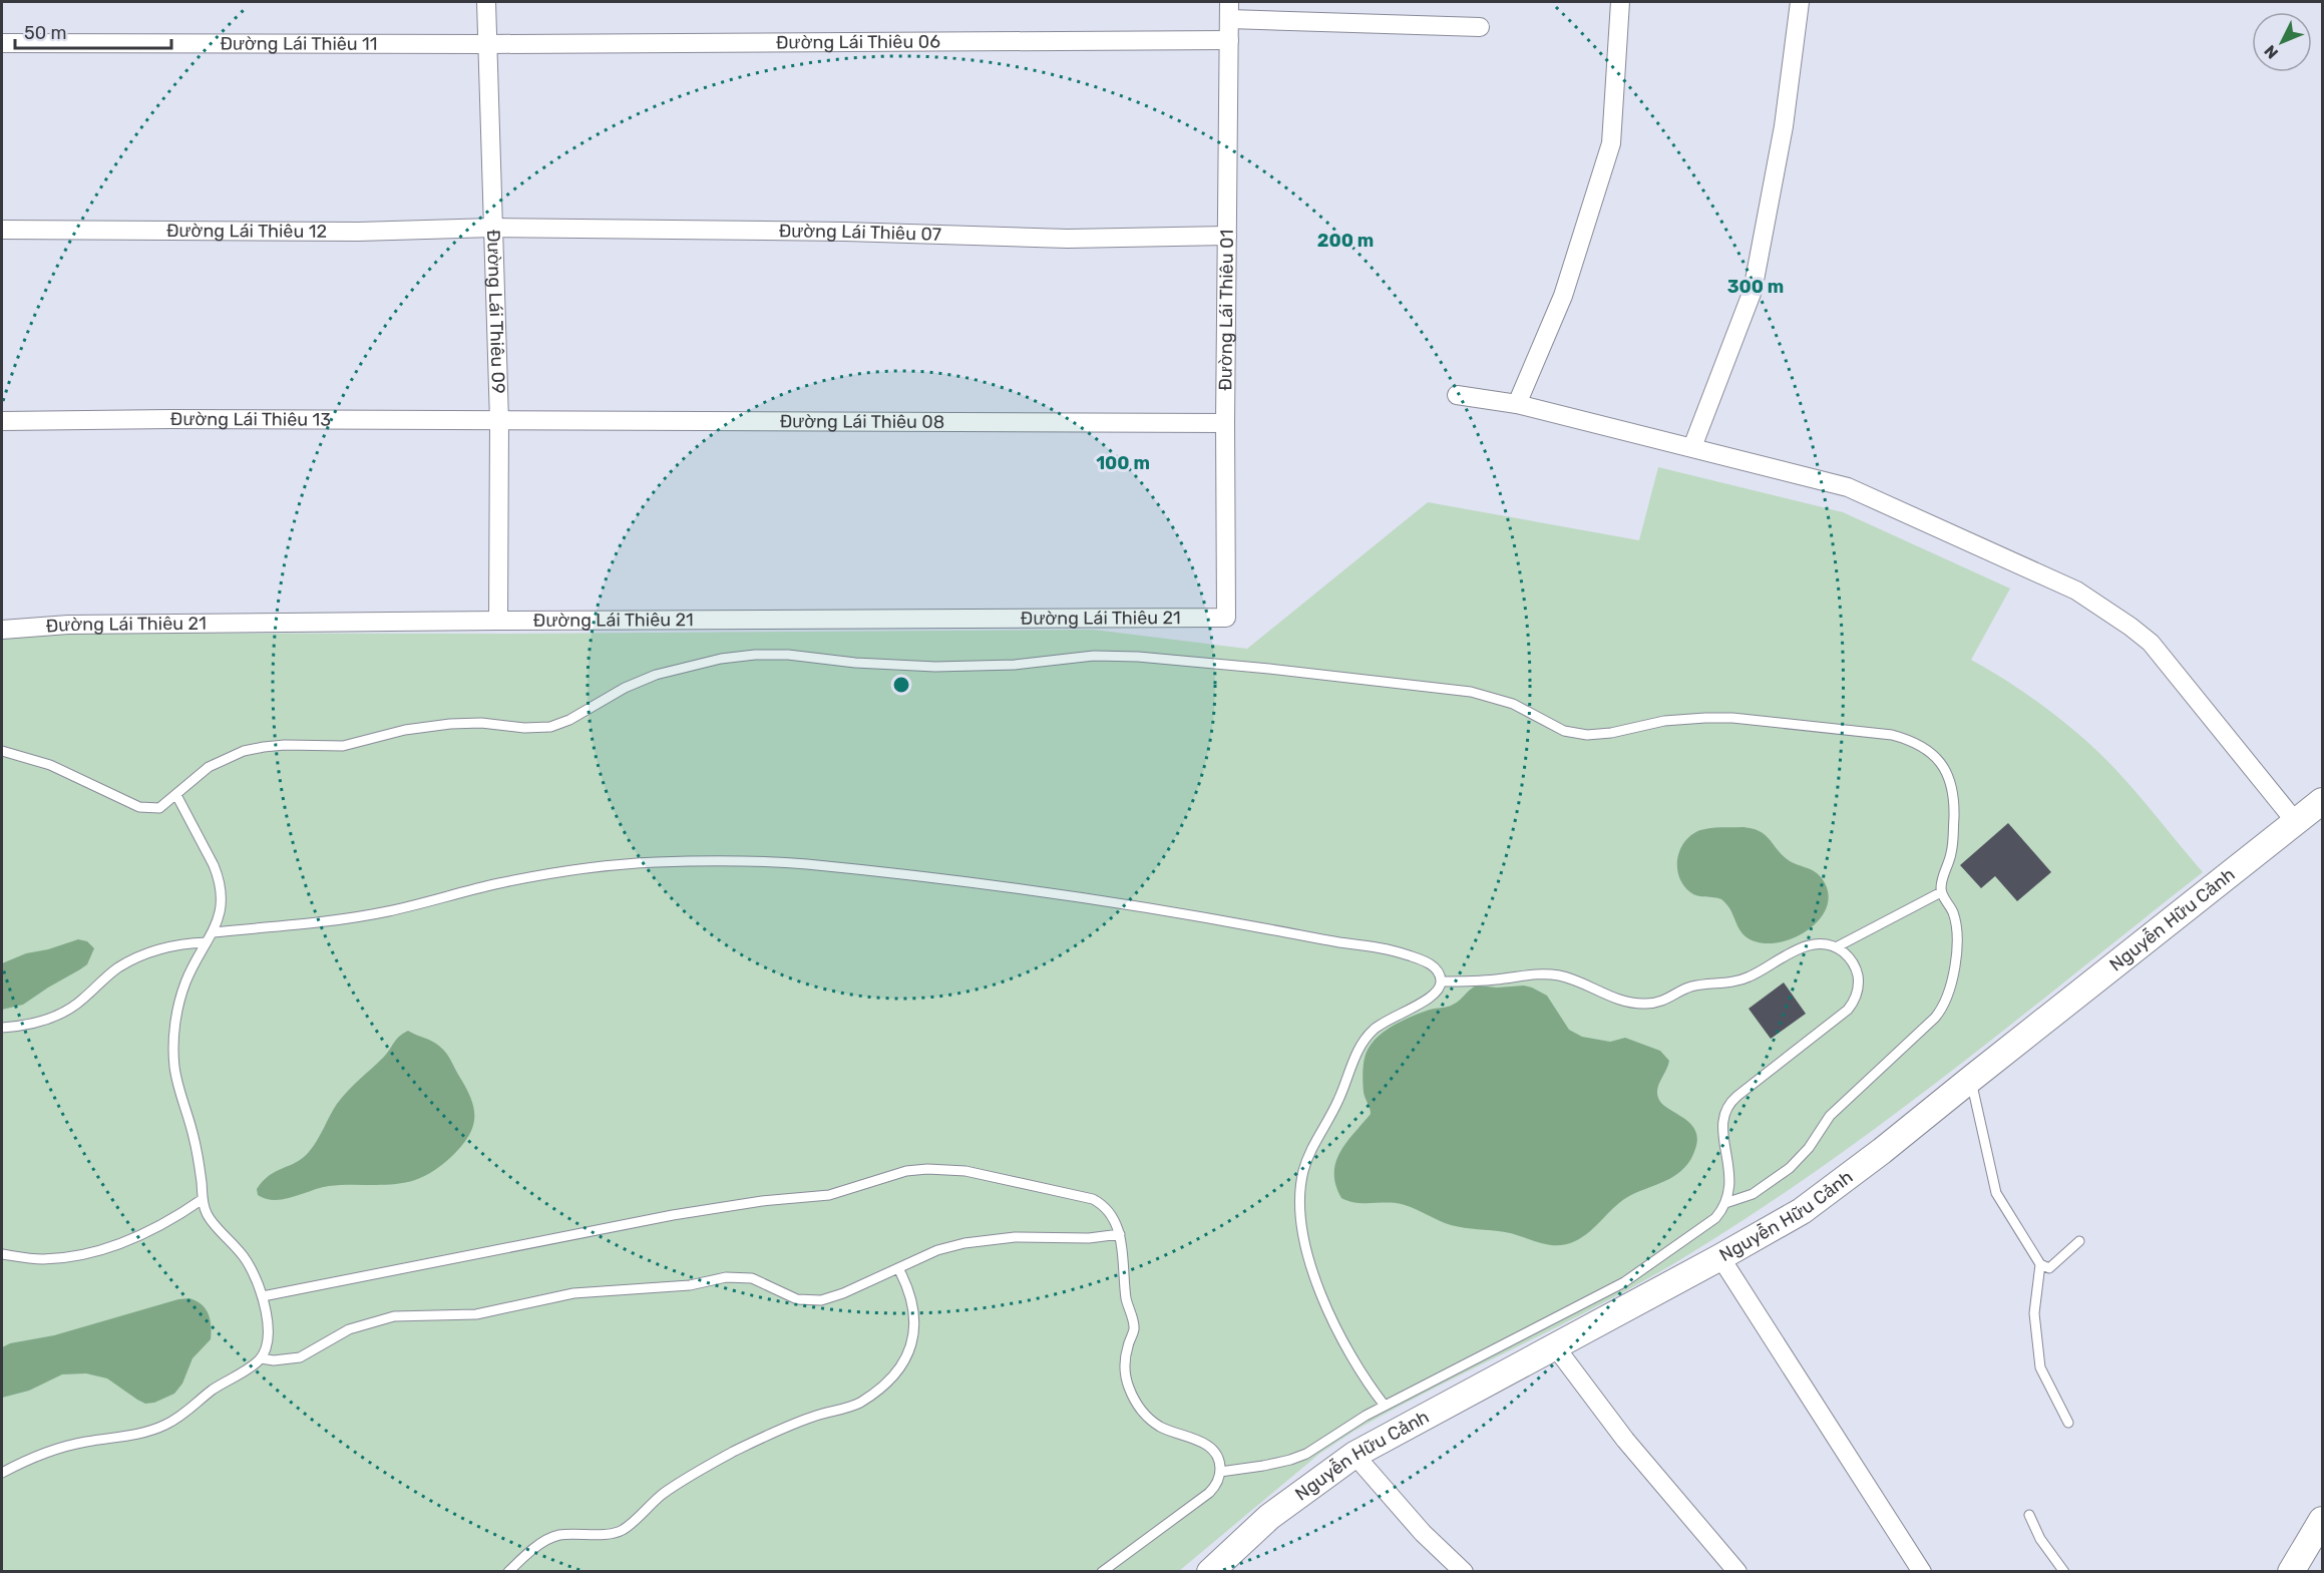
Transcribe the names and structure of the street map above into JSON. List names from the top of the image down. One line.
{"streets":{"street":["Đường Lái Thiêu 06","Đường Lái Thiêu 11","Đường Lái Thiêu 12","Đường Lái Thiêu 07","Đường Lái Thiêu 01","Đường Lái Thiêu 09","Đường Lái Thiêu 13","Đường Lái Thiêu 08","Đường Lái Thiêu 21","Nguyễn Hữu Cảnh"]},"crossings":[["Đường Lái Thiêu 06","Đường Lái Thiêu 11"],["Đường Lái Thiêu 06","Đường Lái Thiêu 01"],["Đường Lái Thiêu 06","Đường Lái Thiêu 09"],["Đường Lái Thiêu 11","Đường Lái Thiêu 09"],["Đường Lái Thiêu 12","Đường Lái Thiêu 07"],["Đường Lái Thiêu 12","Đường Lái Thiêu 09"],["Đường Lái Thiêu 07","Đường Lái Thiêu 01"],["Đường Lái Thiêu 07","Đường Lái Thiêu 09"],["Đường Lái Thiêu 01","Đường Lái Thiêu 08"],["Đường Lái Thiêu 01","Đường Lái Thiêu 21"],["Đường Lái Thiêu 09","Đường Lái Thiêu 13"],["Đường Lái Thiêu 09","Đường Lái Thiêu 08"],["Đường Lái Thiêu 09","Đường Lái Thiêu 21"],["Đường Lái Thiêu 13","Đường Lái Thiêu 08"]],"scale_bar":"50 m","north":"bottom left","rings":["200 m","300 m","100 m"]}
